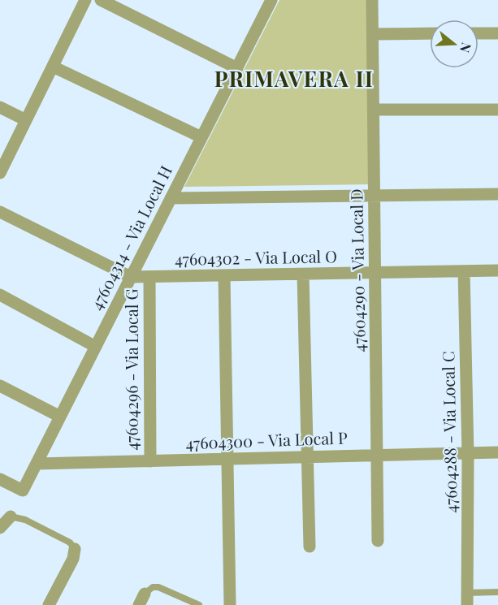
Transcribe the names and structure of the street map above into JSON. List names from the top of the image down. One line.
{"streets":{"street":["47604314 - Via Local H","47604302 - Via Local O","47604290 - Via Local D","47604296 - Via Local G","47604288 - Via Local C","47604300 - Via Local P"]},"crossings":[["47604314 - Via Local H","47604302 - Via Local O"],["47604314 - Via Local H","47604300 - Via Local P"],["47604302 - Via Local O","47604290 - Via Local D"],["47604302 - Via Local O","47604296 - Via Local G"],["47604302 - Via Local O","47604288 - Via Local C"],["47604290 - Via Local D","47604300 - Via Local P"],["47604296 - Via Local G","47604300 - Via Local P"],["47604288 - Via Local C","47604300 - Via Local P"]],"districts":["PRIMAVERA II"],"north":"right"}
